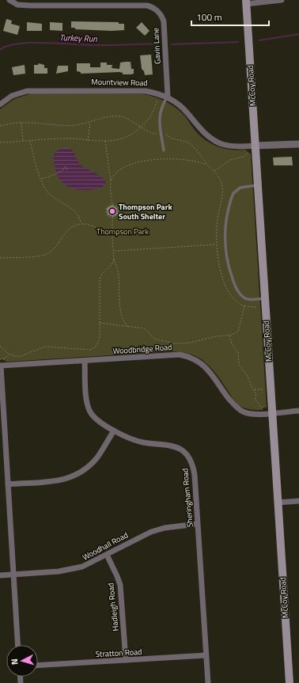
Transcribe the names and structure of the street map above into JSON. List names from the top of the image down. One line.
{"streets":{"main road":["McCoy Road"],"street":["Gavin Lane","Mountview Road","Woodbridge Road","Sheringham Road","Woodhall Road","Hadleigh Road","Stratton Road"]},"crossings":[["Gavin Lane","Mountview Road"],["Mountview Road","McCoy Road"],["McCoy Road","Woodbridge Road"],["Woodbridge Road","Sheringham Road"],["Sheringham Road","Woodhall Road"],["Sheringham Road","Stratton Road"],["Woodhall Road","Hadleigh Road"],["Hadleigh Road","Stratton Road"]],"water":["Turkey Run"],"parks":["Thompson Park"],"places":["Thompson Park South Shelter"],"scale_bar":"100 m","north":"left"}
